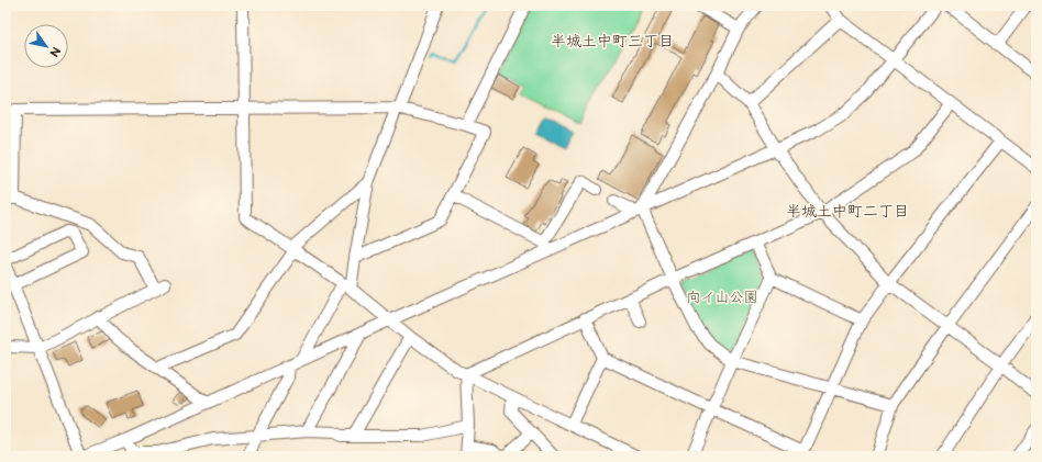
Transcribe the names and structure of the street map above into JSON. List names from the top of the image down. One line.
{"districts":["半城土中町三丁目","半城土中町二丁目"],"parks":["向イ山公園"],"north":"bottom right"}
